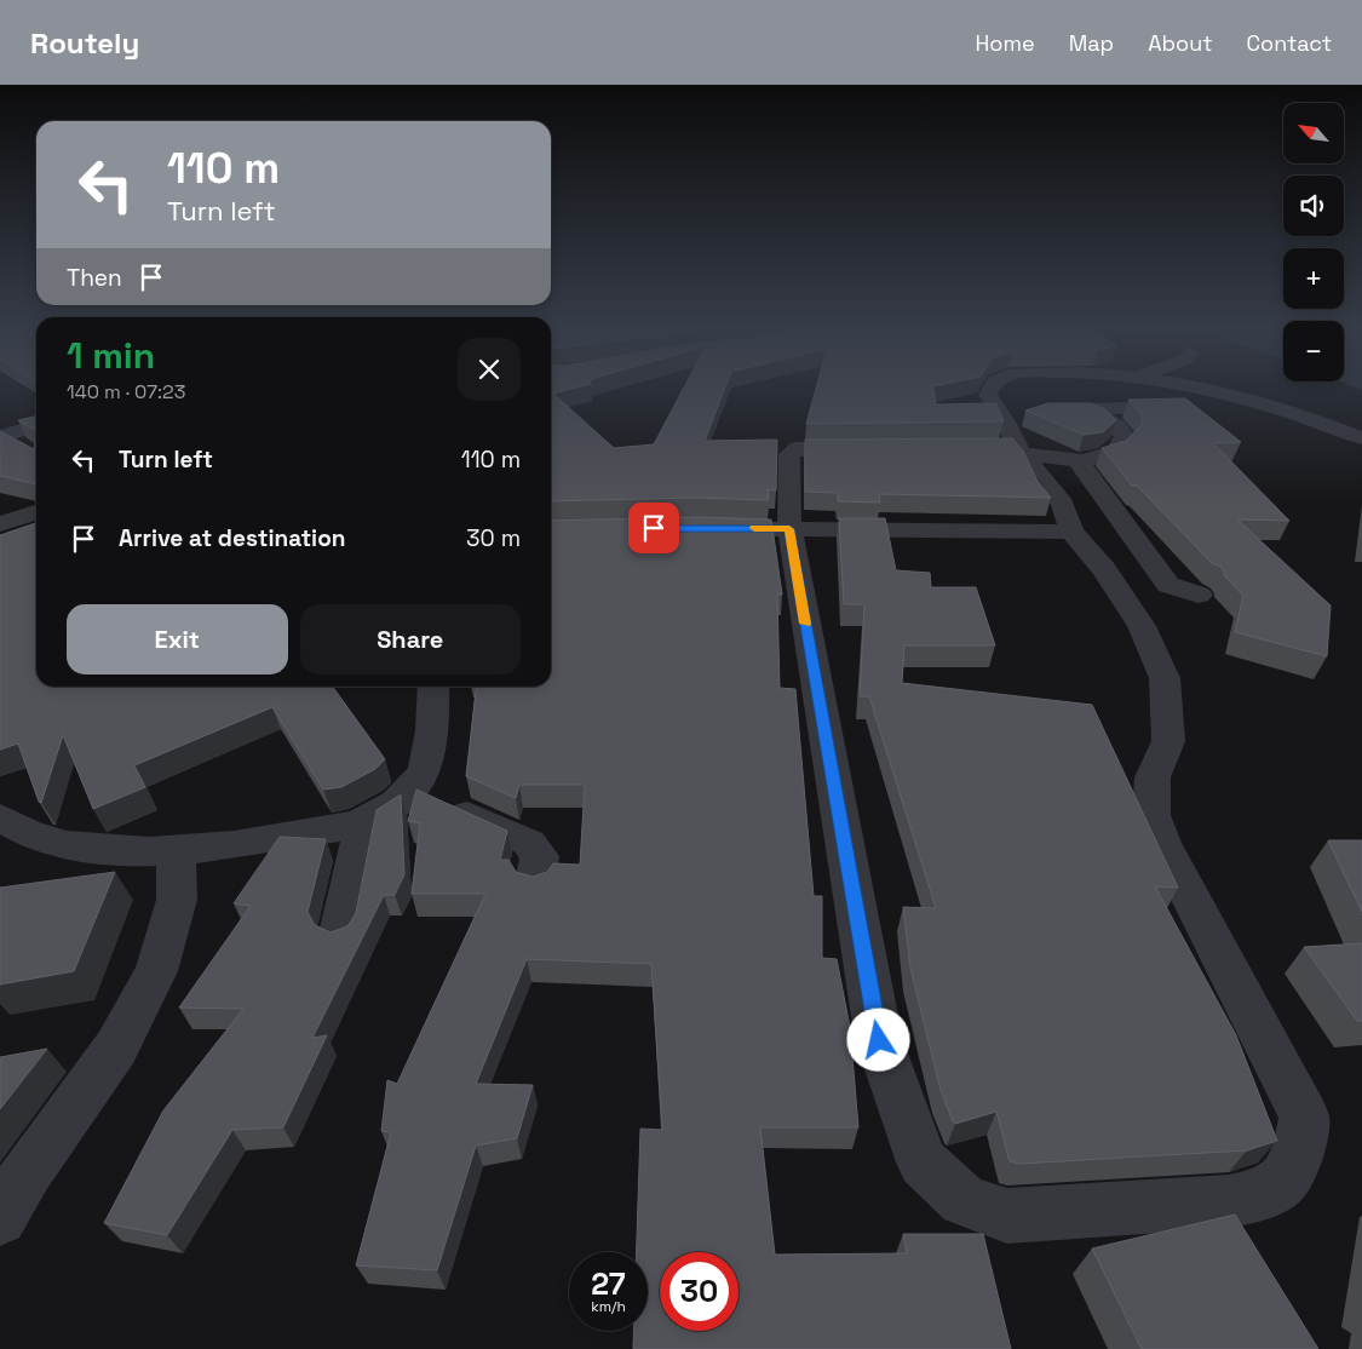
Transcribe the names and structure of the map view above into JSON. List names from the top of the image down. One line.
{"north":"top left","page":{"header":"Routely","nav":["Home","Map","About","Contact"],"map_buttons":["+","−"],"turn":["110 m","Turn left"],"then":"Then","heading":["1 min","140 m · 07:23"],"list":[{"name":"Turn left","value":"110 m"},{"name":"Arrive at destination","value":"30 m"}],"buttons":["Exit","Share"],"speed":"27 km/h","limit":"30"}}
